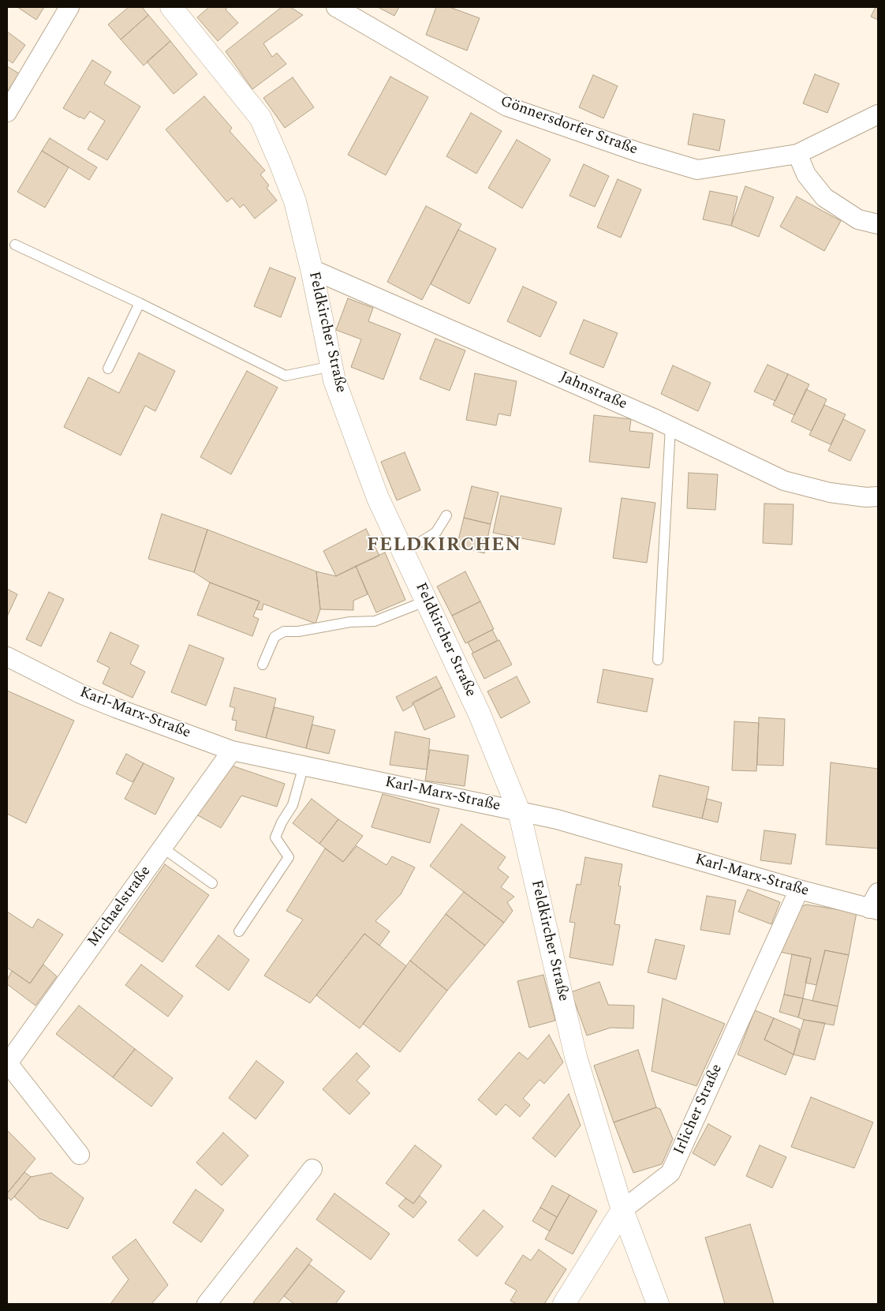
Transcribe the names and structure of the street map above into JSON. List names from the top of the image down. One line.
{"streets":{"street":["Gönnersdorfer Straße","Feldkircher Straße","Jahnstraße","Karl-Marx-Straße","Michaelstraße","Irlicher Straße"]},"crossings":[["Feldkircher Straße","Jahnstraße"],["Feldkircher Straße","Karl-Marx-Straße"],["Feldkircher Straße","Irlicher Straße"],["Karl-Marx-Straße","Michaelstraße"],["Karl-Marx-Straße","Irlicher Straße"]],"districts":["FELDKIRCHEN"]}
